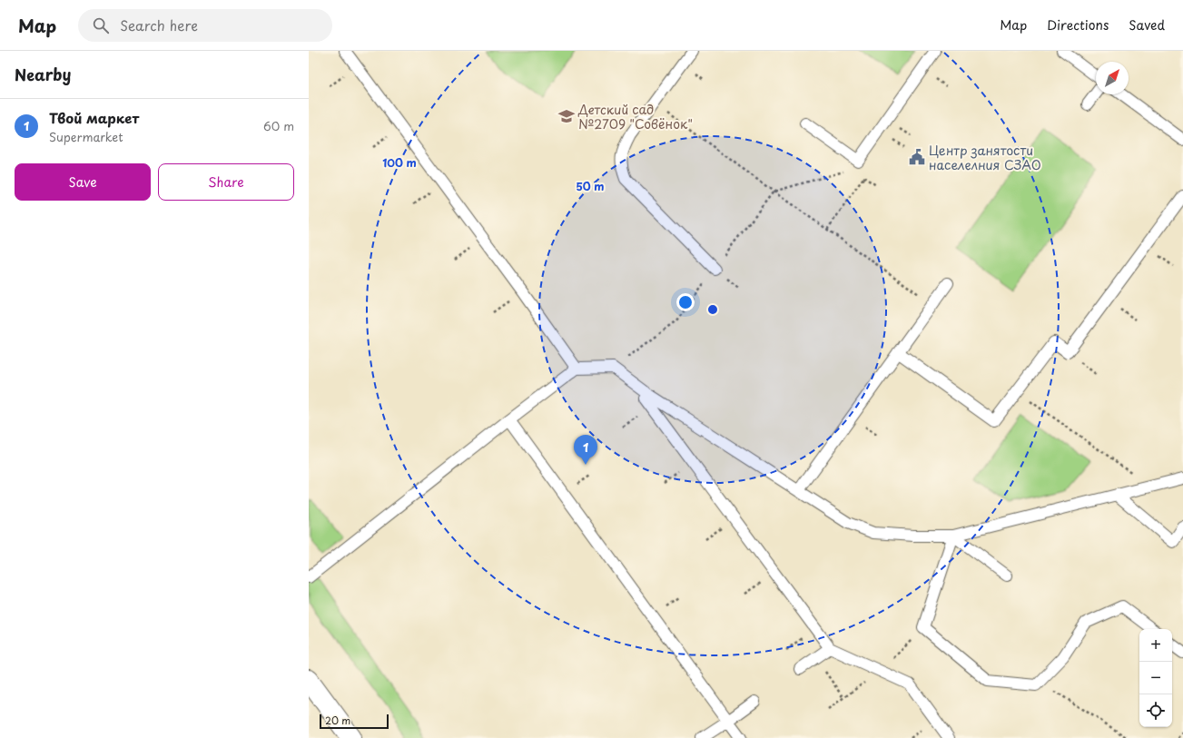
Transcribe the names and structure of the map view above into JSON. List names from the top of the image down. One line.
{"places":{"school or university":["Детский сад №2709 \"Совёнок\""],"public building":["Центр занятости населелния СЗАО"]},"scale_bar":"20 m","north":"top right","page":{"header":"Map","search":"Search here","nav":["Map","Directions","Saved"],"heading":"Nearby","list":[{"mark":"1","name":"Твой маркет","note":"Supermarket","value":"60 m"}],"buttons":["Save","Share"],"pins":"1","map_buttons":["+","−"],"scale":"20 m"},"rings":["100 m","50 m"]}
